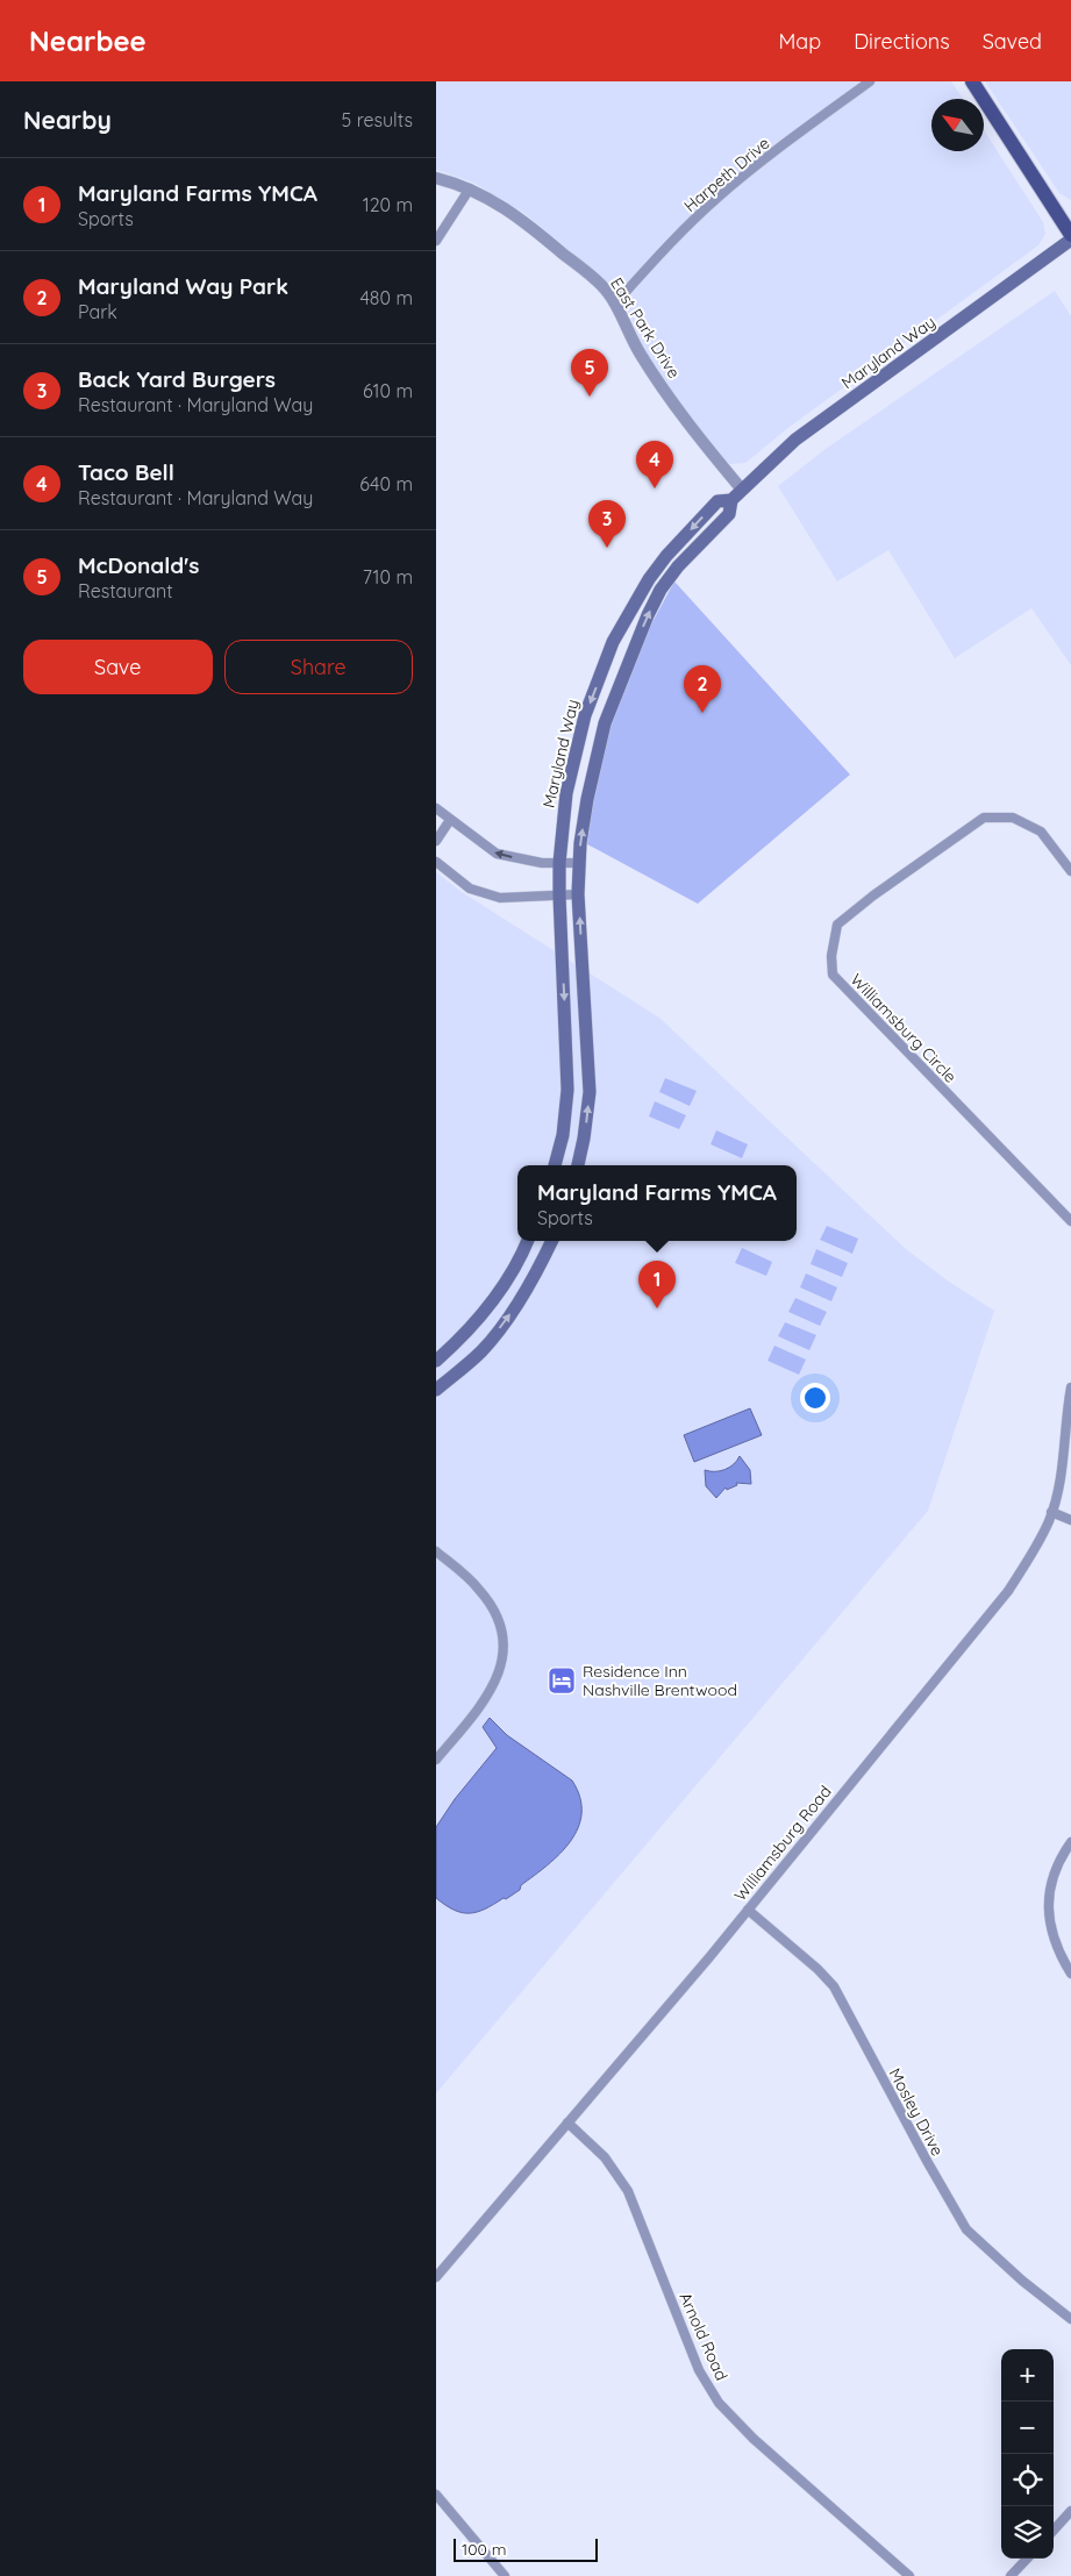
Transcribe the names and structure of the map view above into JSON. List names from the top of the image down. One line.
{"streets":{"main road":["Maryland Way"],"street":["Harpeth Drive","East Park Drive","Williamsburg Circle","Williamsburg Road","Mosley Drive","Arnold Road"]},"crossings":[["Harpeth Drive","East Park Drive"],["East Park Drive","Maryland Way"],["Williamsburg Road","Mosley Drive"],["Williamsburg Road","Arnold Road"]],"places":{"hotel":["Residence Inn Nashville Brentwood"]},"scale_bar":"100 m","north":"top left","page":{"header":"Nearbee","nav":["Map","Directions","Saved"],"heading":["Nearby","5 results"],"list":[{"mark":"1","name":"Maryland Farms YMCA","note":"Sports","value":"120 m"},{"mark":"2","name":"Maryland Way Park","note":"Park","value":"480 m"},{"mark":"3","name":"Back Yard Burgers","note":"Restaurant · Maryland Way","value":"610 m"},{"mark":"4","name":"Taco Bell","note":"Restaurant · Maryland Way","value":"640 m"},{"mark":"5","name":"McDonald's","note":"Restaurant","value":"710 m"}],"pins":["5","4","3","2","1"],"buttons":["Save","Share"],"popup":["Maryland Farms YMCA","Sports"],"map_buttons":["+","−"],"scale":"100 m"}}
